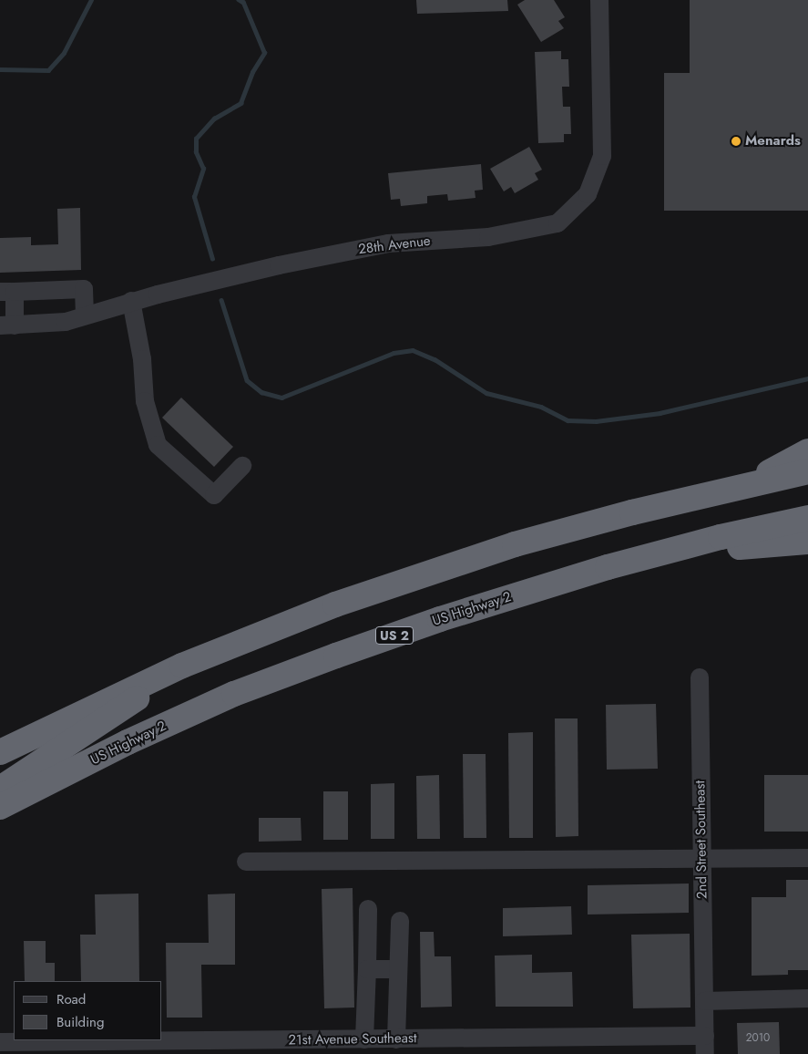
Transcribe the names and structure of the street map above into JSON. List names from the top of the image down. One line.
{"streets":{"highway":["US Highway 2","US 2"],"street":["28th Avenue","2nd Street Southeast","21st Avenue Southeast"]},"crossings":[["2nd Street Southeast","21st Avenue Southeast"]],"places":["Menards"],"house_numbers":["2010"],"legend":["Road","Building"]}
